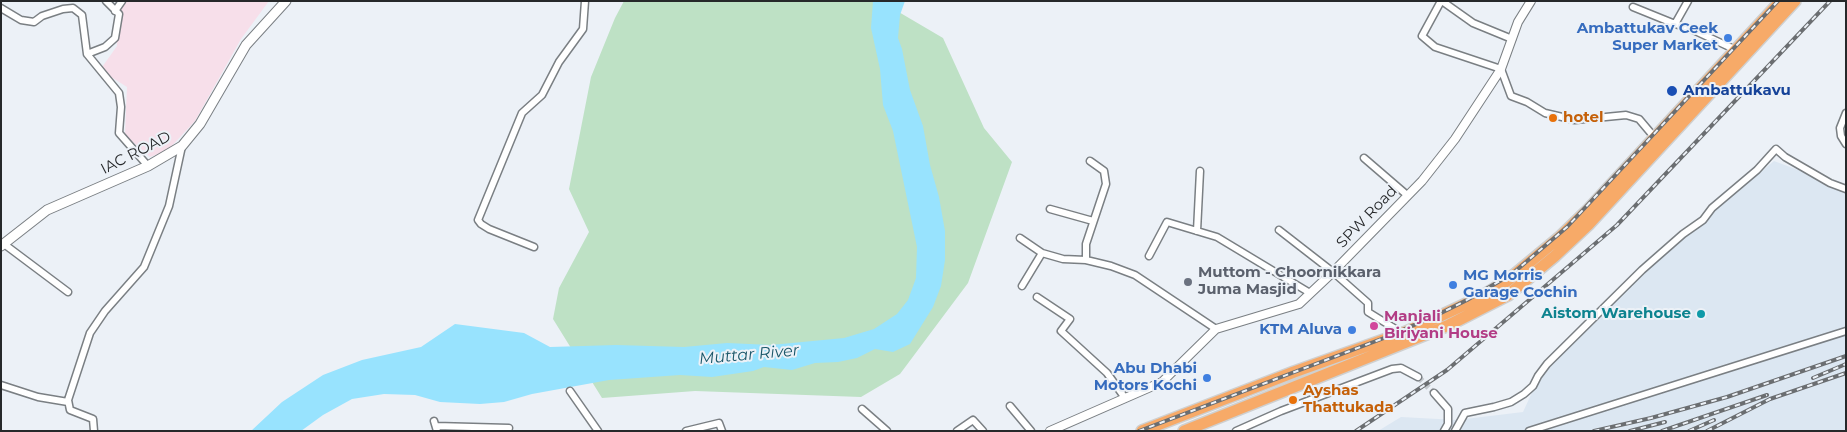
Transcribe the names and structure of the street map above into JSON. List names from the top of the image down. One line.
{"streets":{"main road":["IAC ROAD"],"street":["SPW Road"]},"water":["Muttar River"],"places":["Ambattukav Ceek Super Market","Ambattukavu","hotel","Muttom - Choornikkara Juma Masjid","MG Morris Garage Cochin","Aistom Warehouse","Manjali Biriyani House","KTM Aluva","Abu Dhabi Motors Kochi","Ayshas Thattukada"]}
